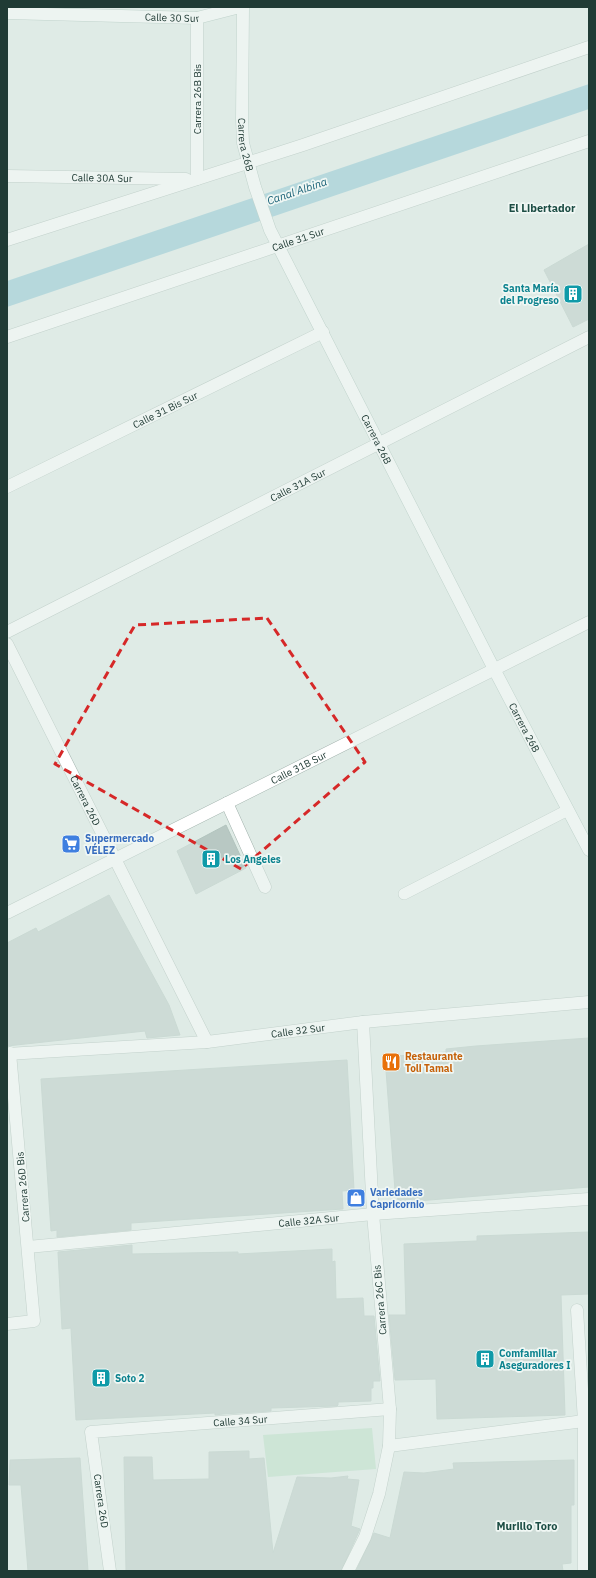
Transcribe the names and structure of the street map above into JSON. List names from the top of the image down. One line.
{"streets":{"street":["Calle 30 Sur","Carrera 26B Bis","Carrera 26B","Calle 30A Sur","Calle 31 Sur","Calle 31 Bis Sur","Calle 31A Sur","Calle 31B Sur","Carrera 26D","Calle 32 Sur","Carrera 26D Bis","Calle 32A Sur","Carrera 26C Bis","Calle 34 Sur"]},"crossings":[["Calle 30 Sur","Carrera 26B Bis"],["Carrera 26B Bis","Calle 30A Sur"],["Carrera 26B","Calle 31 Sur"],["Carrera 26B","Calle 31 Bis Sur"],["Carrera 26B","Calle 31A Sur"],["Carrera 26B","Calle 31B Sur"],["Calle 31B Sur","Carrera 26D"],["Carrera 26D","Calle 32 Sur"],["Carrera 26D","Calle 34 Sur"],["Calle 32 Sur","Carrera 26D Bis"],["Calle 32 Sur","Carrera 26C Bis"],["Carrera 26D Bis","Calle 32A Sur"],["Calle 32A Sur","Carrera 26C Bis"],["Carrera 26C Bis","Calle 34 Sur"]],"districts":["El Libertador","Murillo Toro"],"water":["Canal Albina"],"places":{"building":["Santa María del Progreso","Los Angeles","Comfamiliar Aseguradores I","Soto 2"],"supermarket":["Supermercado VÉLEZ"],"restaurant":["Restaurante Toli Tamal"],"shop":["Variedades Capricornio"]}}
